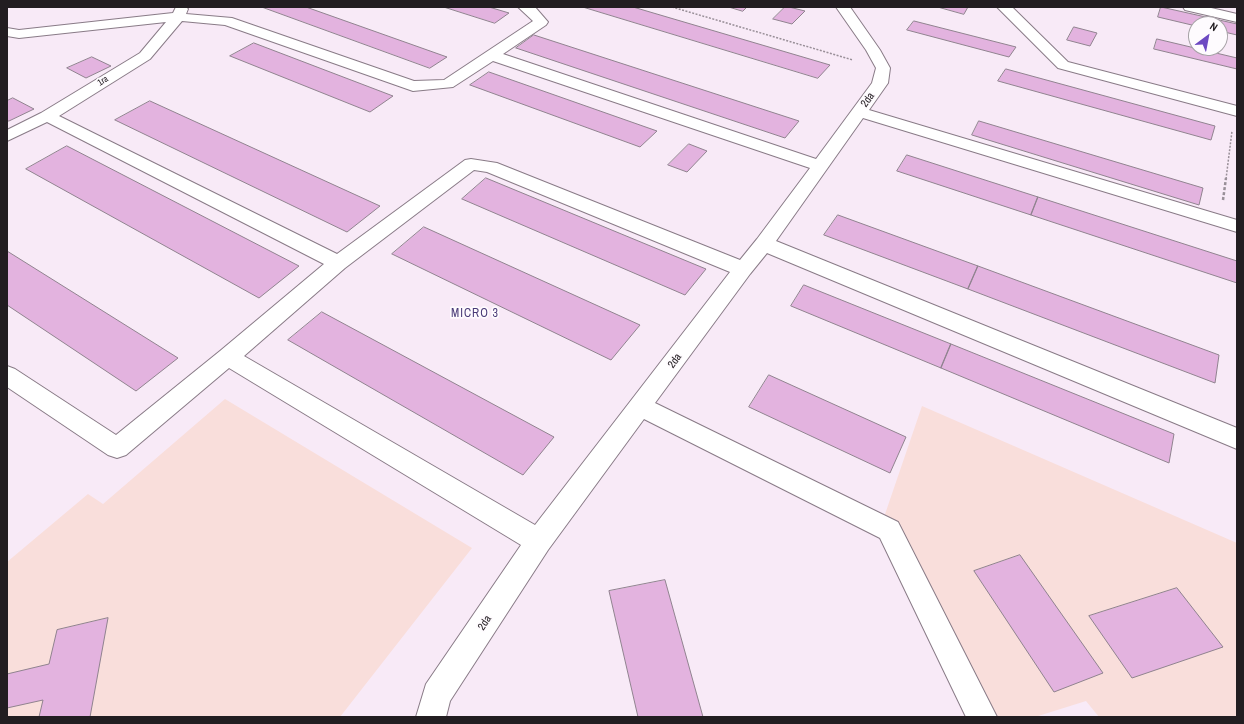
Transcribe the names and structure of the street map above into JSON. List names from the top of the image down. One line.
{"streets":{"street":["1ra","2da"]},"districts":["MICRO 3"],"north":"top right"}
